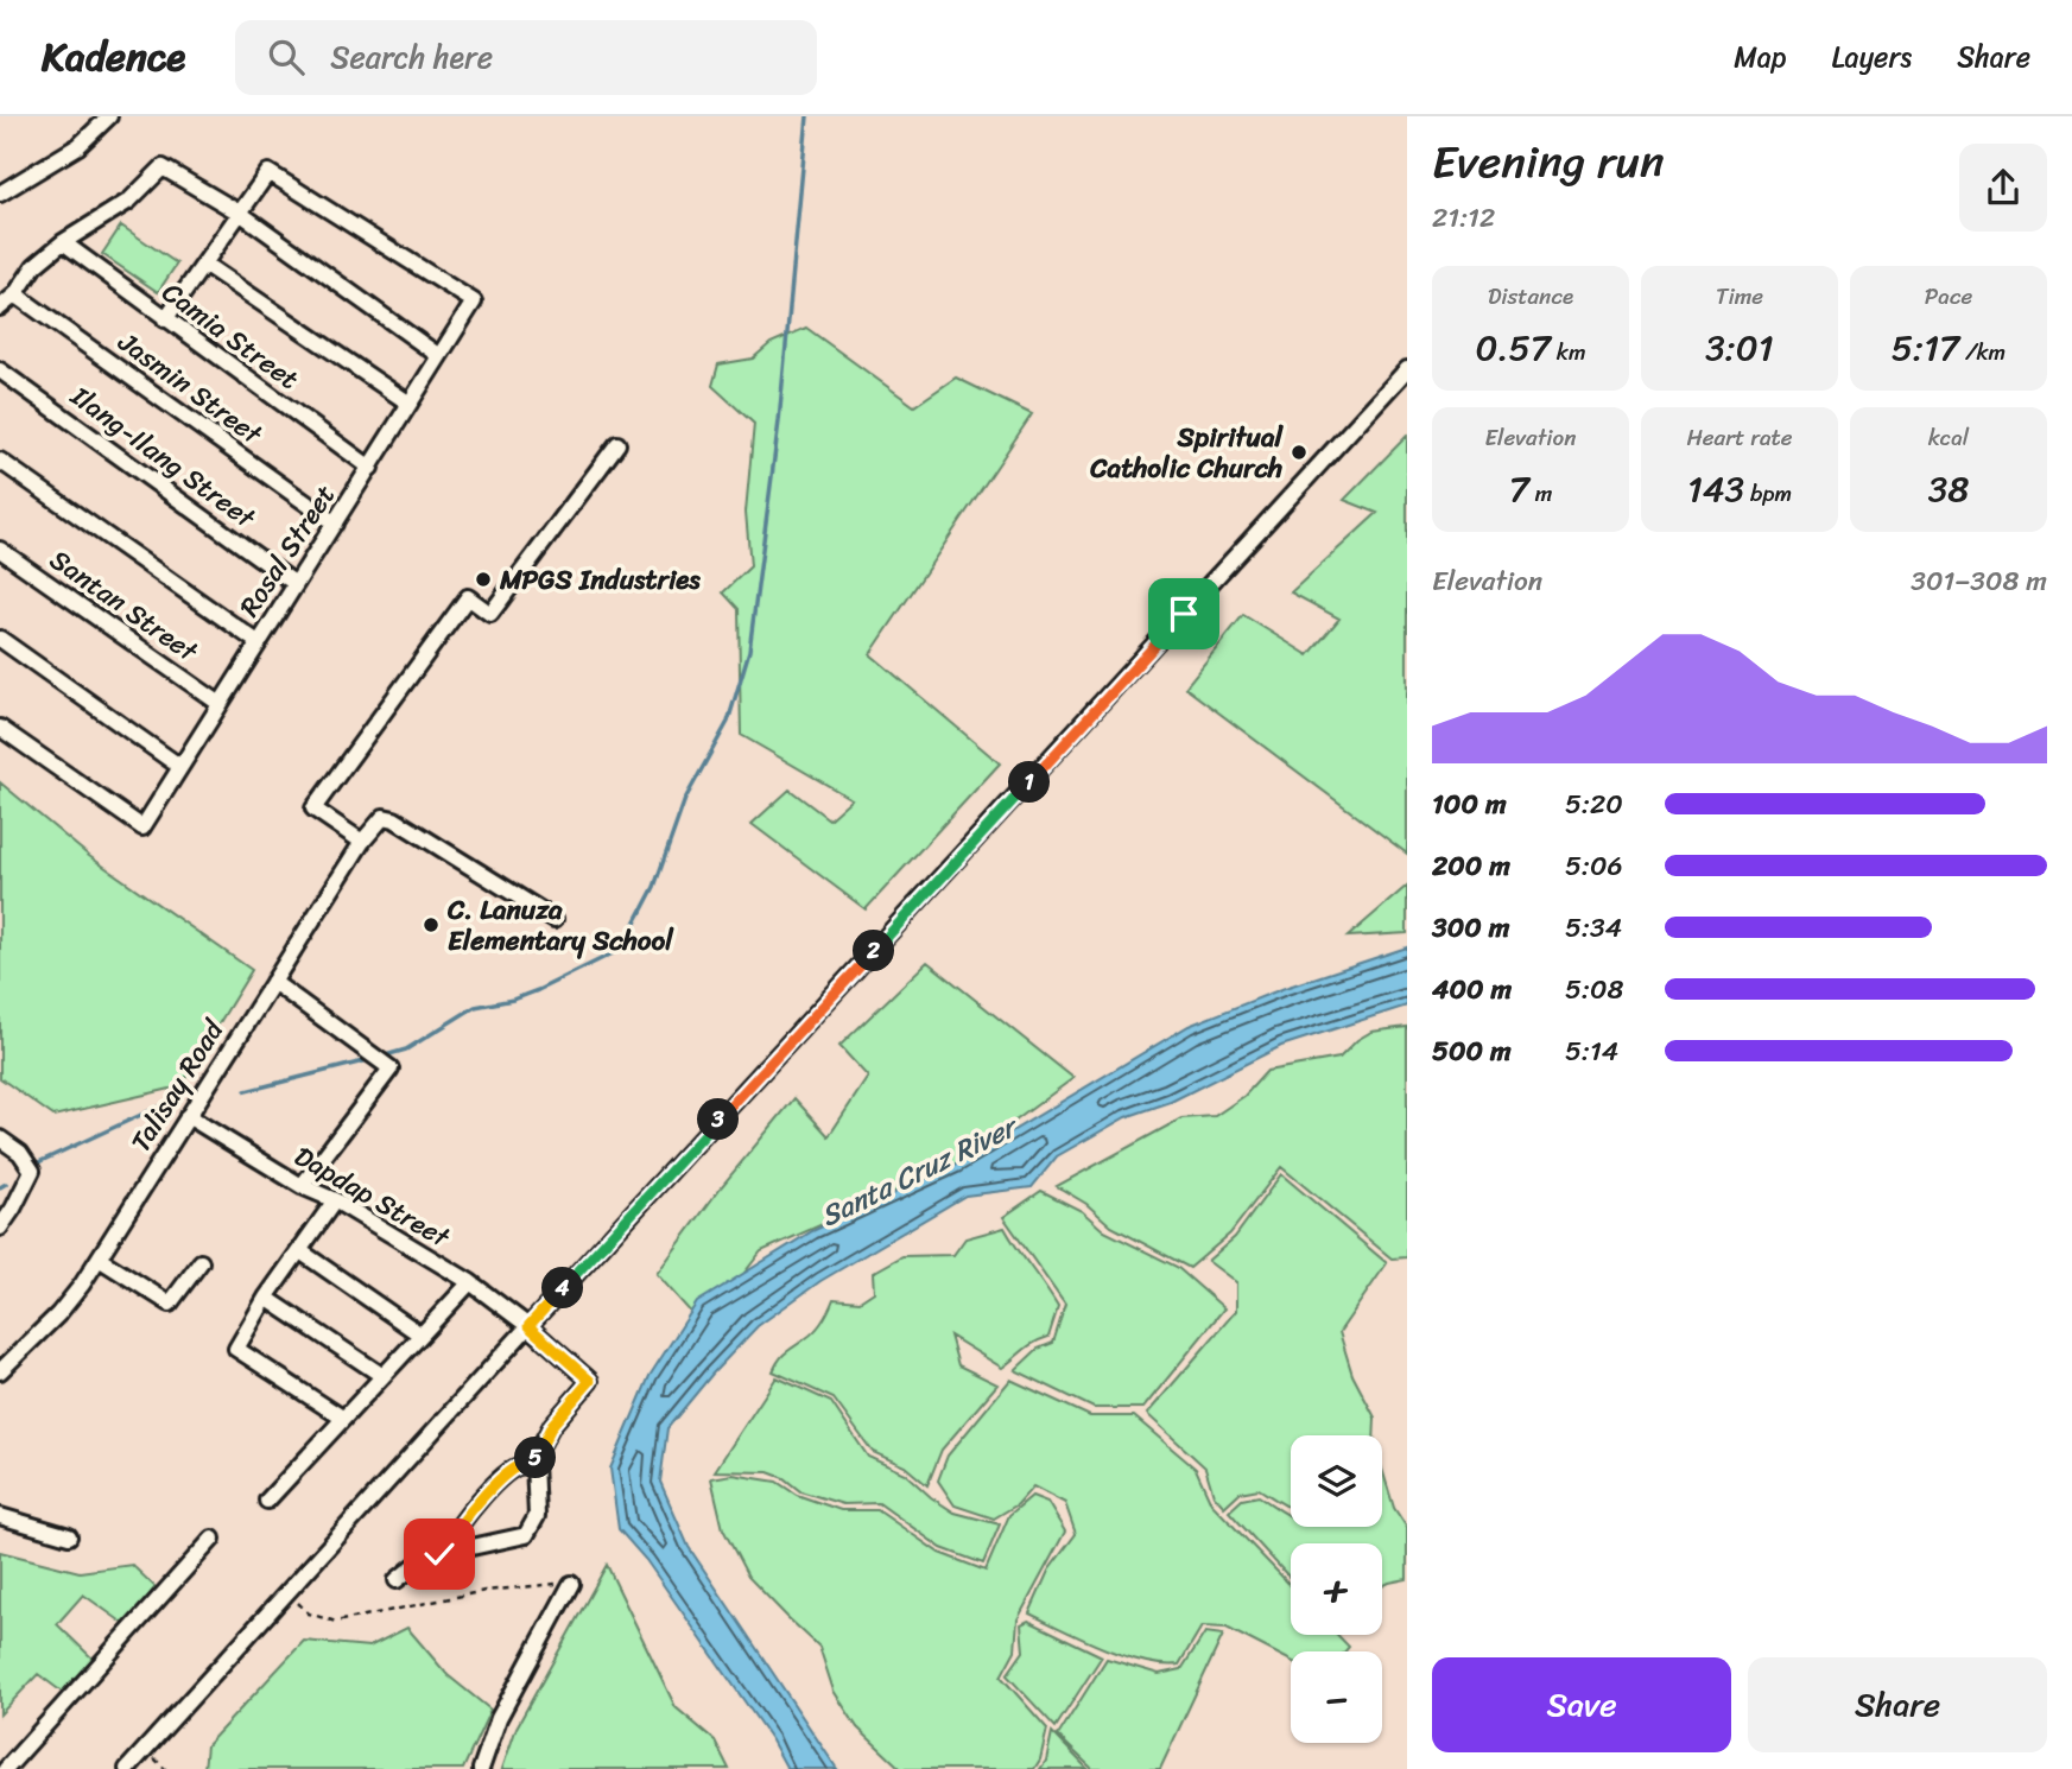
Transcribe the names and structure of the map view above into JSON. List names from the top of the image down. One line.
{"streets":{"street":["Camia Street","Jasmin Street","Ilang-Ilang Street","Rosal Street","Santan Street","Talisay Road","Dapdap Street"]},"crossings":[["Camia Street","Rosal Street"],["Jasmin Street","Rosal Street"],["Ilang-Ilang Street","Rosal Street"],["Rosal Street","Santan Street"],["Talisay Road","Dapdap Street"]],"water":["Santa Cruz River"],"places":["Spiritual Catholic Church","MPGS Industries","C. Lanuza Elementary School"],"page":{"header":"Kadence","search":"Search here","nav":["Map","Layers","Share"],"heading":["Evening run","21:12"],"stats":[["Distance","0.57 km"],["Time","3:01"],["Pace","5:17 /km"],["Elevation","7 m"],["Heart rate","143 bpm"],["kcal","38"]],"chart":["Elevation","301–308 m"],"pins":["1","2","3","4","5"],"list":[{"name":"100 m","note":"5:20"},{"name":"200 m","note":"5:06"},{"name":"300 m","note":"5:34"},{"name":"400 m","note":"5:08"},{"name":"500 m","note":"5:14"}],"map_buttons":["+","−"],"buttons":["Save","Share"]}}
